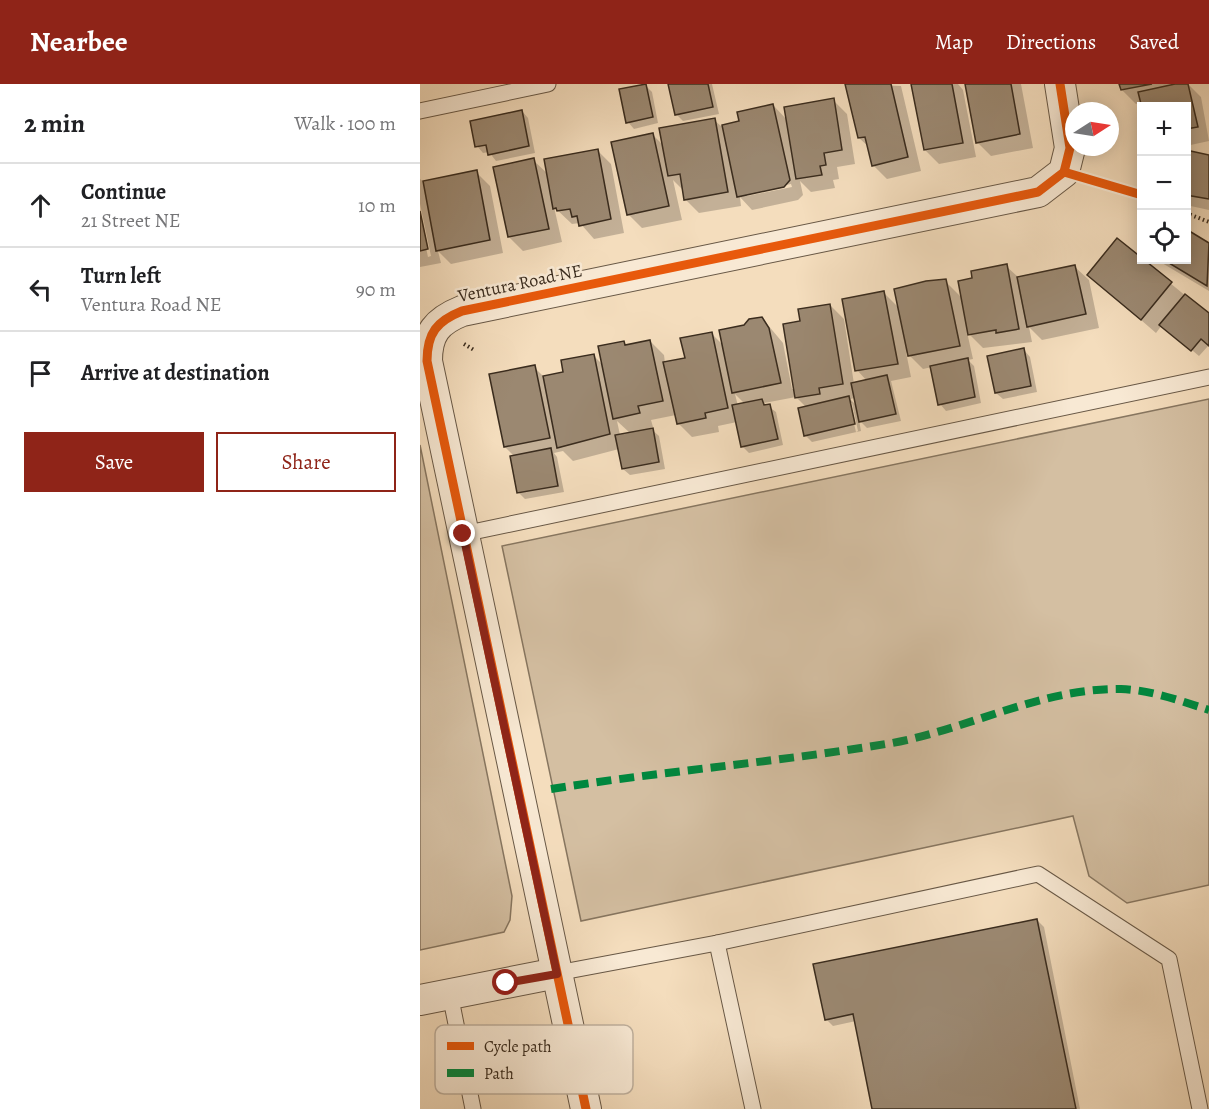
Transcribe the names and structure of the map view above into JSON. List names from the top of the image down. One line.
{"streets":{"street":["Ventura Road NE"]},"legend":["Cycle path","Path"],"north":"right","page":{"header":"Nearbee","nav":["Map","Directions","Saved"],"heading":["2 min","Walk · 100 m"],"map_buttons":["+","−"],"list":[["Continue","21 Street NE","10 m"],["Turn left","Ventura Road NE","90 m"],"Arrive at destination"],"buttons":["Save","Share"]}}
